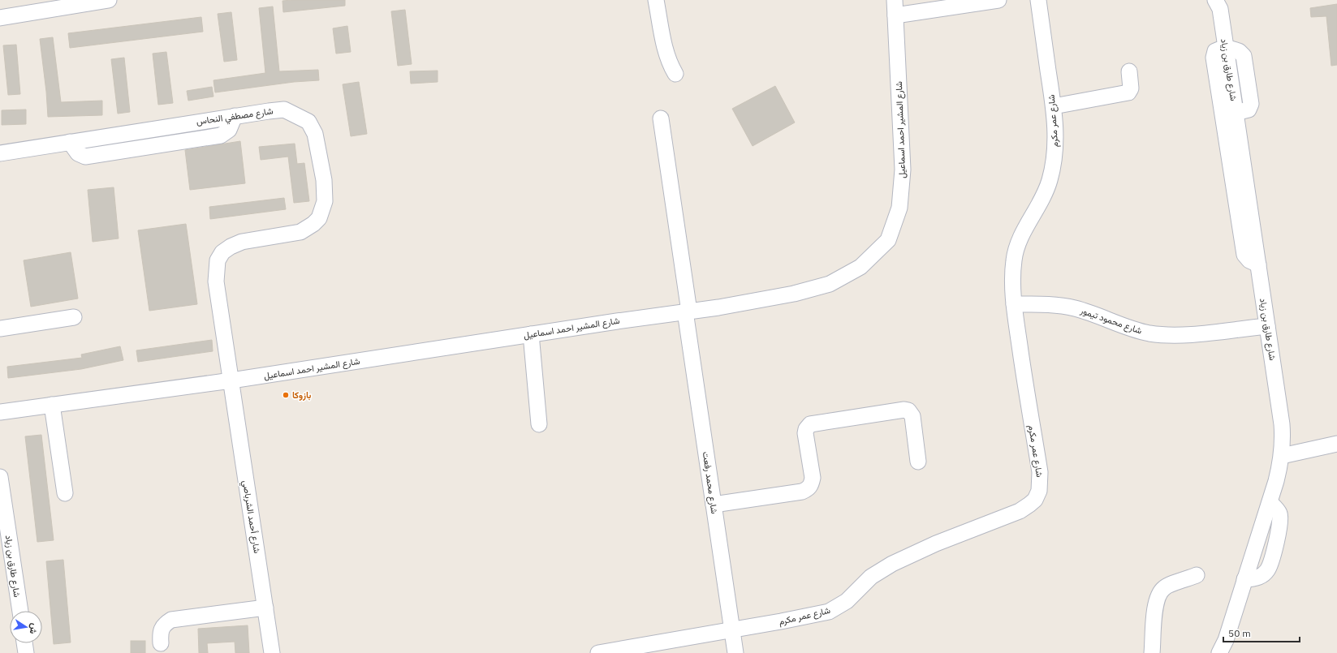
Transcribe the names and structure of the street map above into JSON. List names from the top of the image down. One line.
{"streets":{"street":["شارع طارق بن زياد","شارع مصطفي النحاس","شارع عمر مكرم","شارع المشير احمد اسماعيل","شارع محمود تيمور","شارع محمد رفعت","شارع أحمد الشرباصي"]},"crossings":[["شارع طارق بن زياد","شارع محمود تيمور"],["شارع مصطفي النحاس","شارع المشير احمد اسماعيل"],["شارع مصطفي النحاس","شارع أحمد الشرباصي"],["شارع عمر مكرم","شارع محمود تيمور"],["شارع عمر مكرم","شارع محمد رفعت"],["شارع المشير احمد اسماعيل","شارع محمد رفعت"],["شارع المشير احمد اسماعيل","شارع أحمد الشرباصي"]],"places":["بازوكا"],"scale_bar":"50 m","north":"right"}
